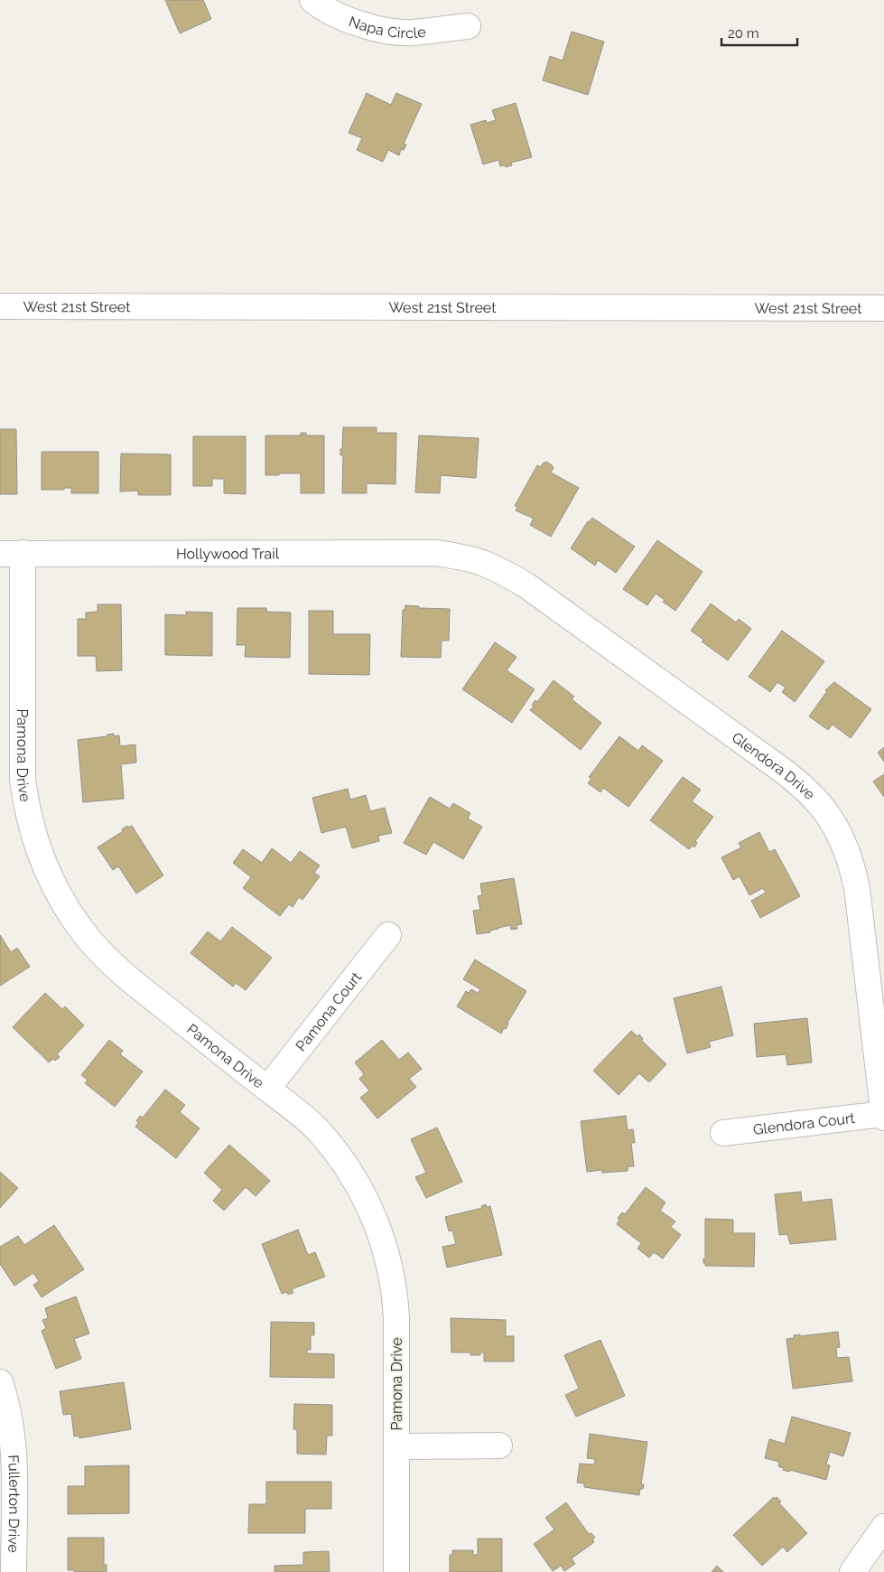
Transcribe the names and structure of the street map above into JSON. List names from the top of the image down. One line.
{"streets":{"street":["Napa Circle","West 21st Street","Hollywood Trail","Pamona Drive","Glendora Drive","Pamona Court","Glendora Court","Fullerton Drive"]},"crossings":[["Hollywood Trail","Pamona Drive"],["Hollywood Trail","Glendora Drive"],["Pamona Drive","Pamona Court"],["Glendora Drive","Glendora Court"]],"scale_bar":"20 m"}
